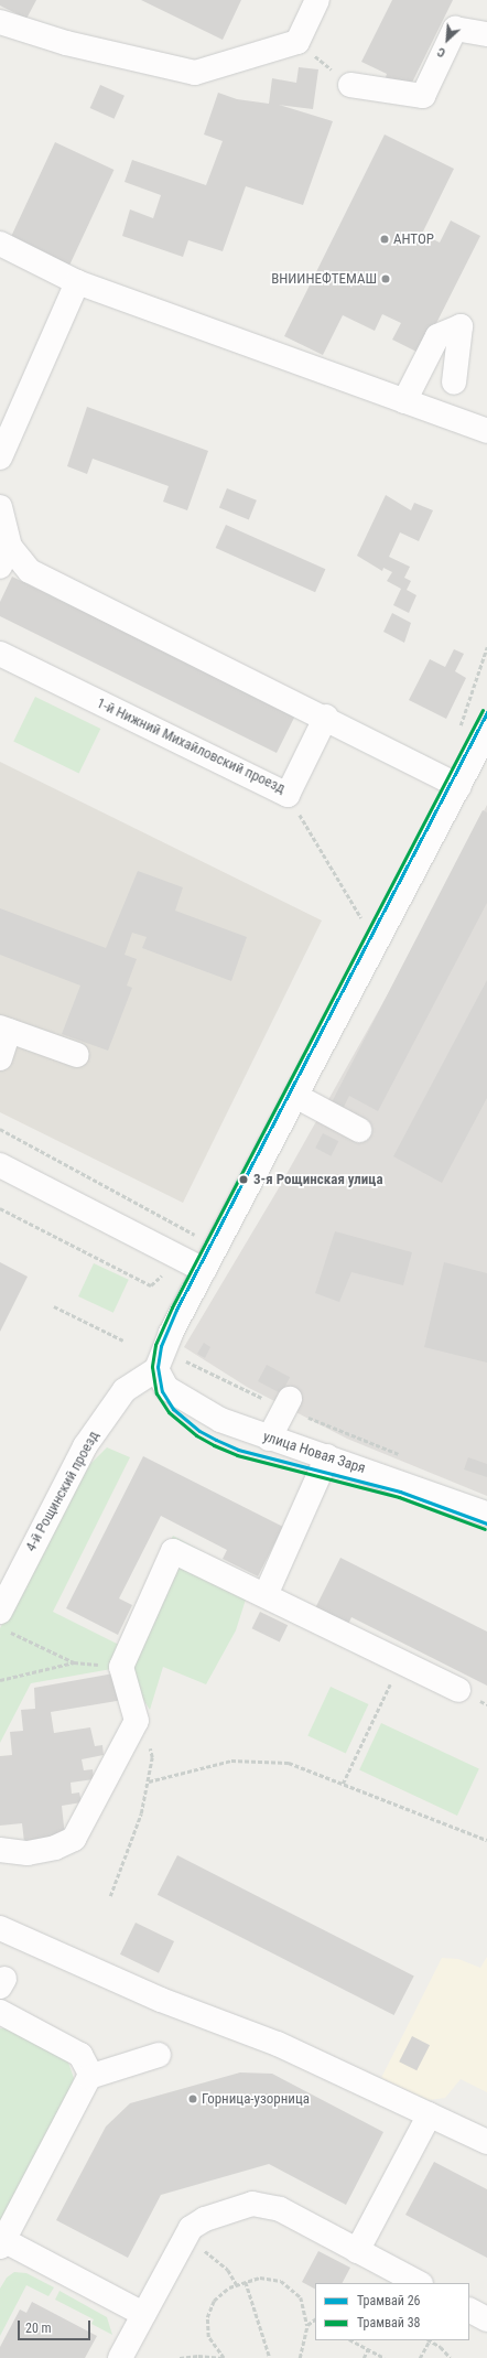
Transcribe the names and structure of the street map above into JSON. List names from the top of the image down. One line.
{"streets":{"street":["1-й Нижний Михайловский проезд","улица Новая Заря","4-й Рощинский проезд"]},"crossings":[["улица Новая Заря","4-й Рощинский проезд"]],"places":["АНТОР","ВНИИНЕФТЕМАШ","3-я Рощинская улица","Горница-узорница"],"lines":["tram line 38","tram line 26"],"legend":["Трамвай 26","Трамвай 38"],"scale_bar":"20 m","north":"bottom left"}
